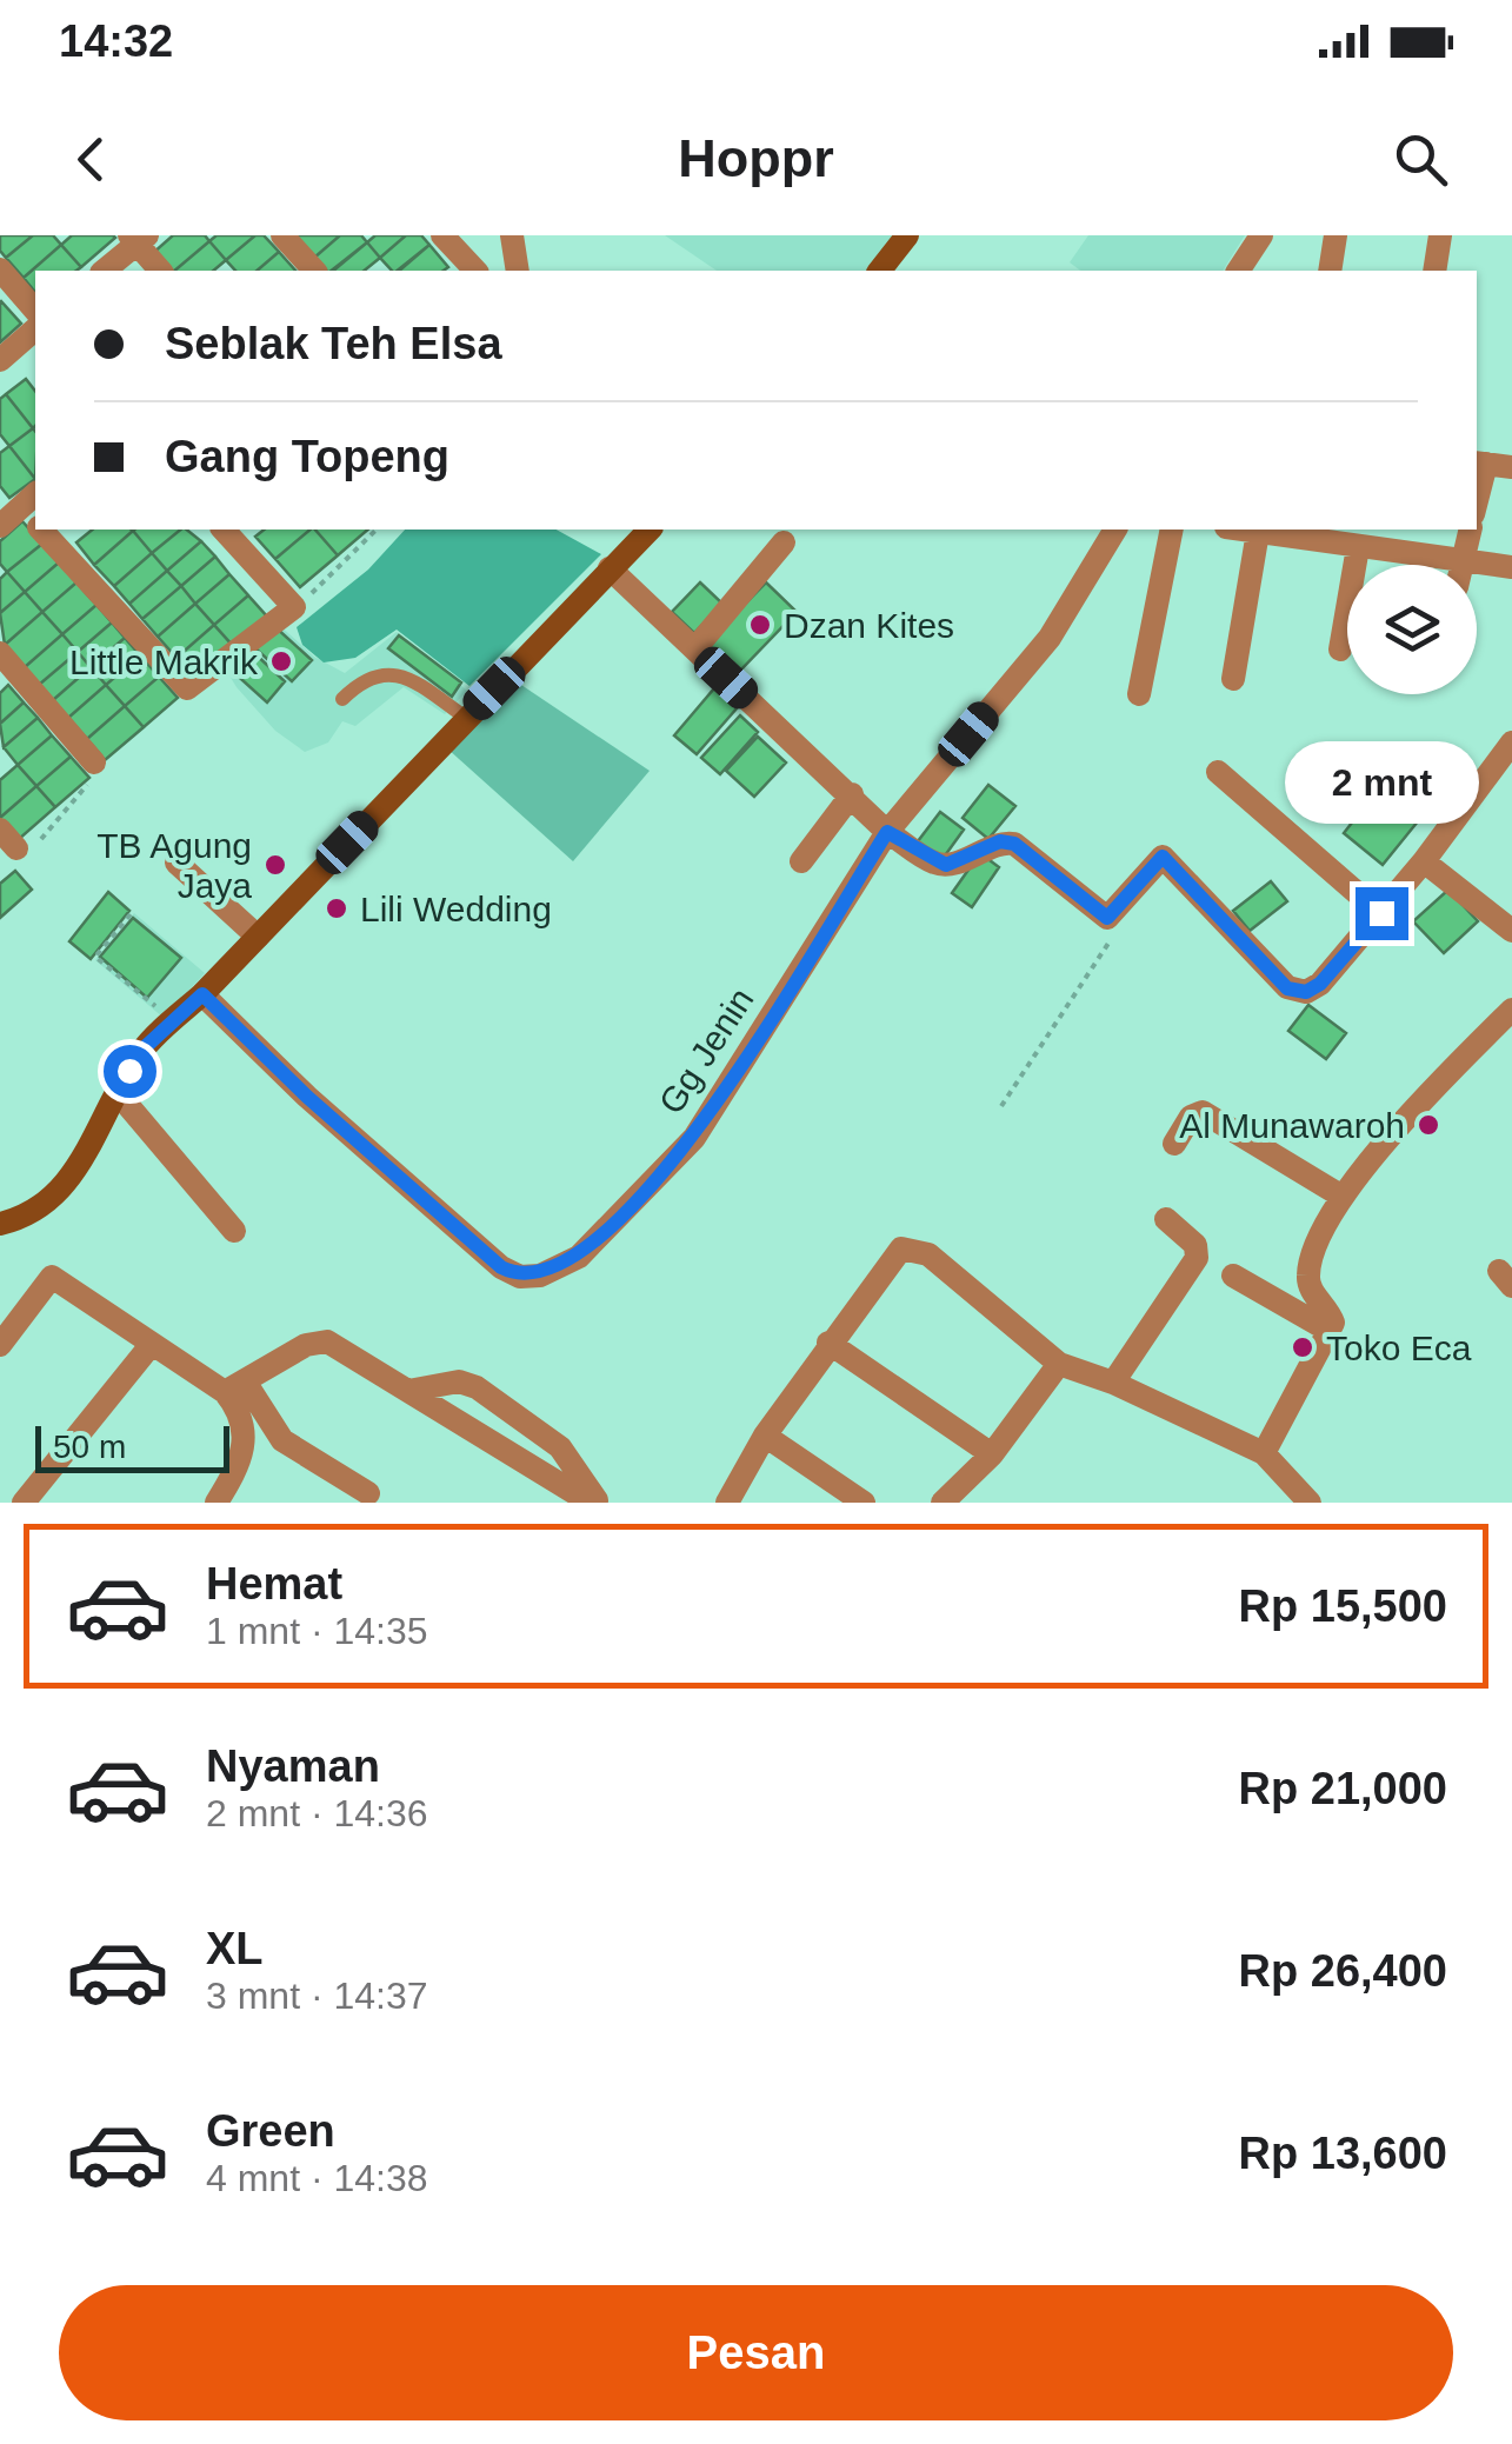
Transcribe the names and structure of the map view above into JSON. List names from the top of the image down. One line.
{"streets":{"street":["Gg Jenin"]},"places":["Dzan Kites","Little Makrik","TB Agung Jaya","Lili Wedding","Al Munawaroh","Toko Eca"],"scale_bar":"50 m","page":{"status":"14:32","header":"Hoppr","banner":["Seblak Teh Elsa","Gang Topeng"],"bubble":"2 mnt","scale":"50 m","list":[{"name":"Hemat","note":"1 mnt · 14:35","value":"Rp 15,500"},{"name":"Nyaman","note":"2 mnt · 14:36","value":"Rp 21,000"},{"name":"XL","note":"3 mnt · 14:37","value":"Rp 26,400"},{"name":"Green","note":"4 mnt · 14:38","value":"Rp 13,600"}],"buttons":"Pesan"}}
